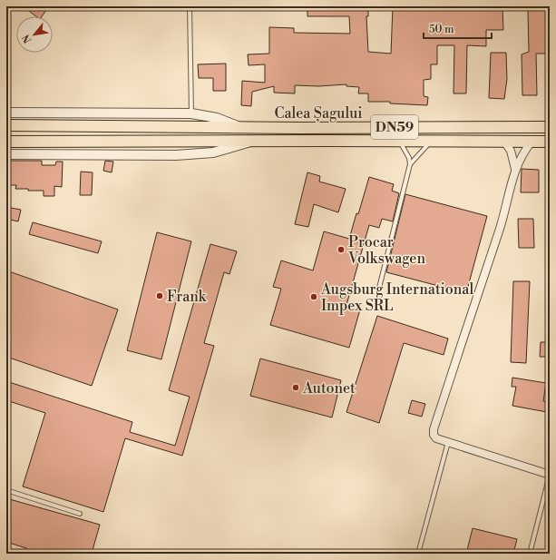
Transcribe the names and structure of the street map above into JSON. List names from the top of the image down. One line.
{"streets":{"main road":["Calea Șagului","DN59"]},"places":["Procar Volkswagen","Frank","Augsburg International Impex SRL","Autonet"],"scale_bar":"50 m","north":"bottom left"}
